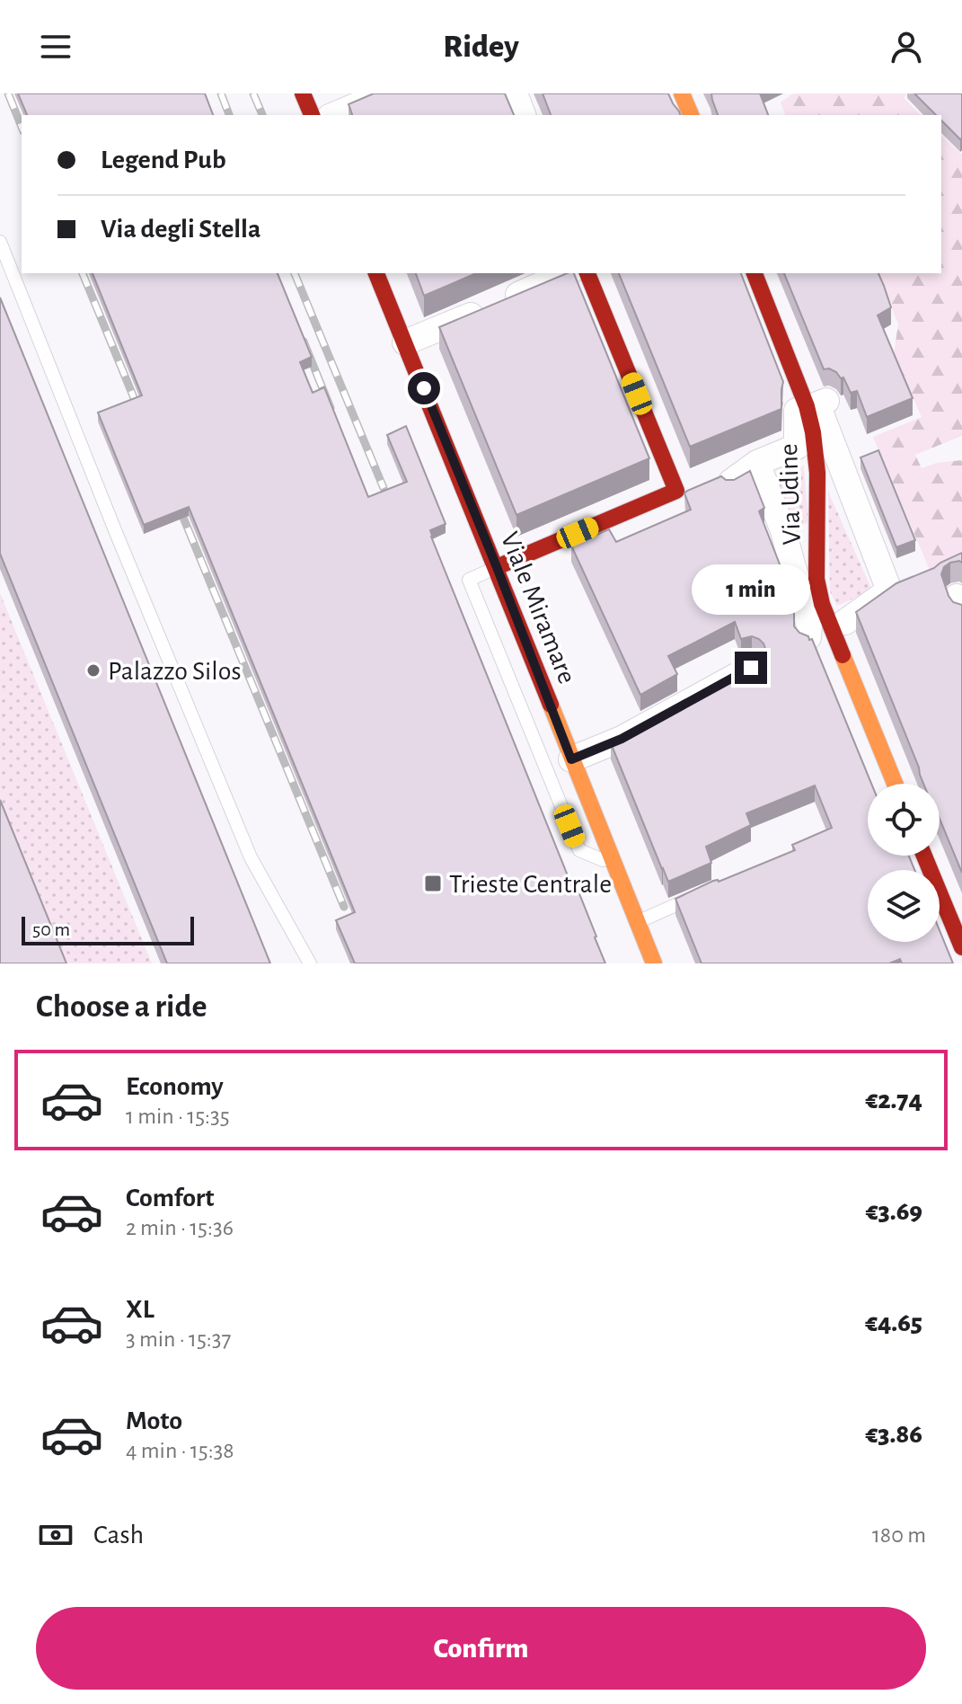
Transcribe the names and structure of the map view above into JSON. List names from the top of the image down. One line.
{"streets":{"main road":["Via Udine","Viale Miramare"]},"places":{"other":["Palazzo Silos"],"transit":["Trieste Centrale"]},"scale_bar":"50 m","page":{"header":"Ridey","banner":["Legend Pub","Via degli Stella"],"bubble":"1 min","scale":"50 m","heading":"Choose a ride","list":[{"name":"Economy","note":"1 min · 15:35","value":"€2.74"},{"name":"Comfort","note":"2 min · 15:36","value":"€3.69"},{"name":"XL","note":"3 min · 15:37","value":"€4.65"},{"name":"Moto","note":"4 min · 15:38","value":"€3.86"}],"pay":["Cash","180 m"],"buttons":"Confirm"}}
